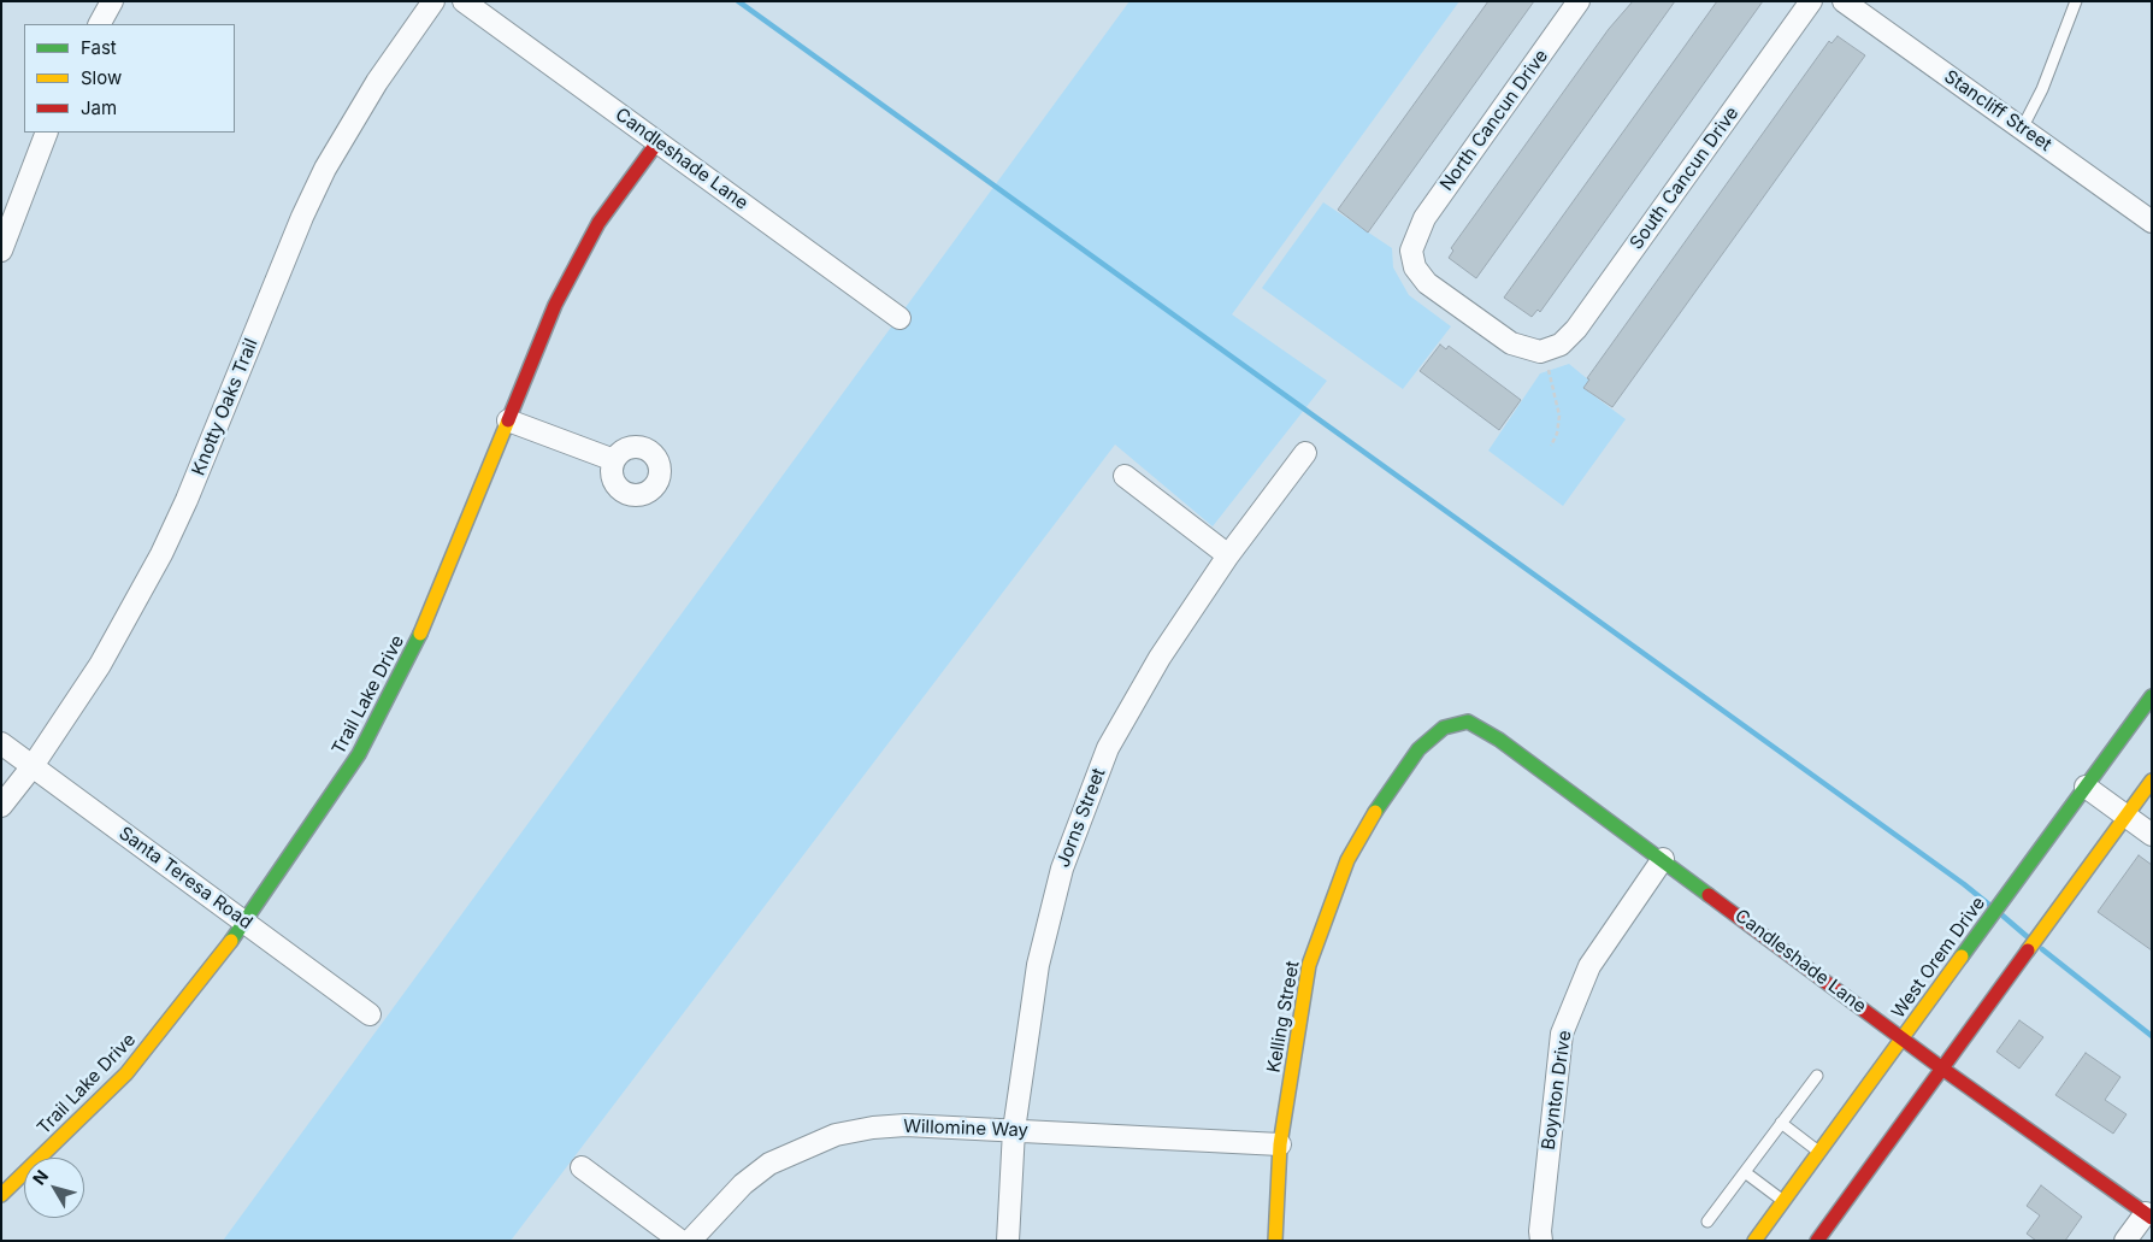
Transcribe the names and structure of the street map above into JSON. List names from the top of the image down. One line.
{"streets":{"street":["Stancliff Street","North Cancun Drive","Candleshade Lane","South Cancun Drive","Knotty Oaks Trail","Trail Lake Drive","Jorns Street","Santa Teresa Road","West Orem Drive","Kelling Street","Boynton Drive","Willomine Way"]},"crossings":[["North Cancun Drive","South Cancun Drive"],["Candleshade Lane","Trail Lake Drive"],["Candleshade Lane","West Orem Drive"],["Candleshade Lane","Kelling Street"],["Candleshade Lane","Boynton Drive"],["Knotty Oaks Trail","Santa Teresa Road"],["Trail Lake Drive","Santa Teresa Road"],["Jorns Street","Willomine Way"],["Kelling Street","Willomine Way"]],"legend":["Fast","Slow","Jam"],"north":"top left"}
